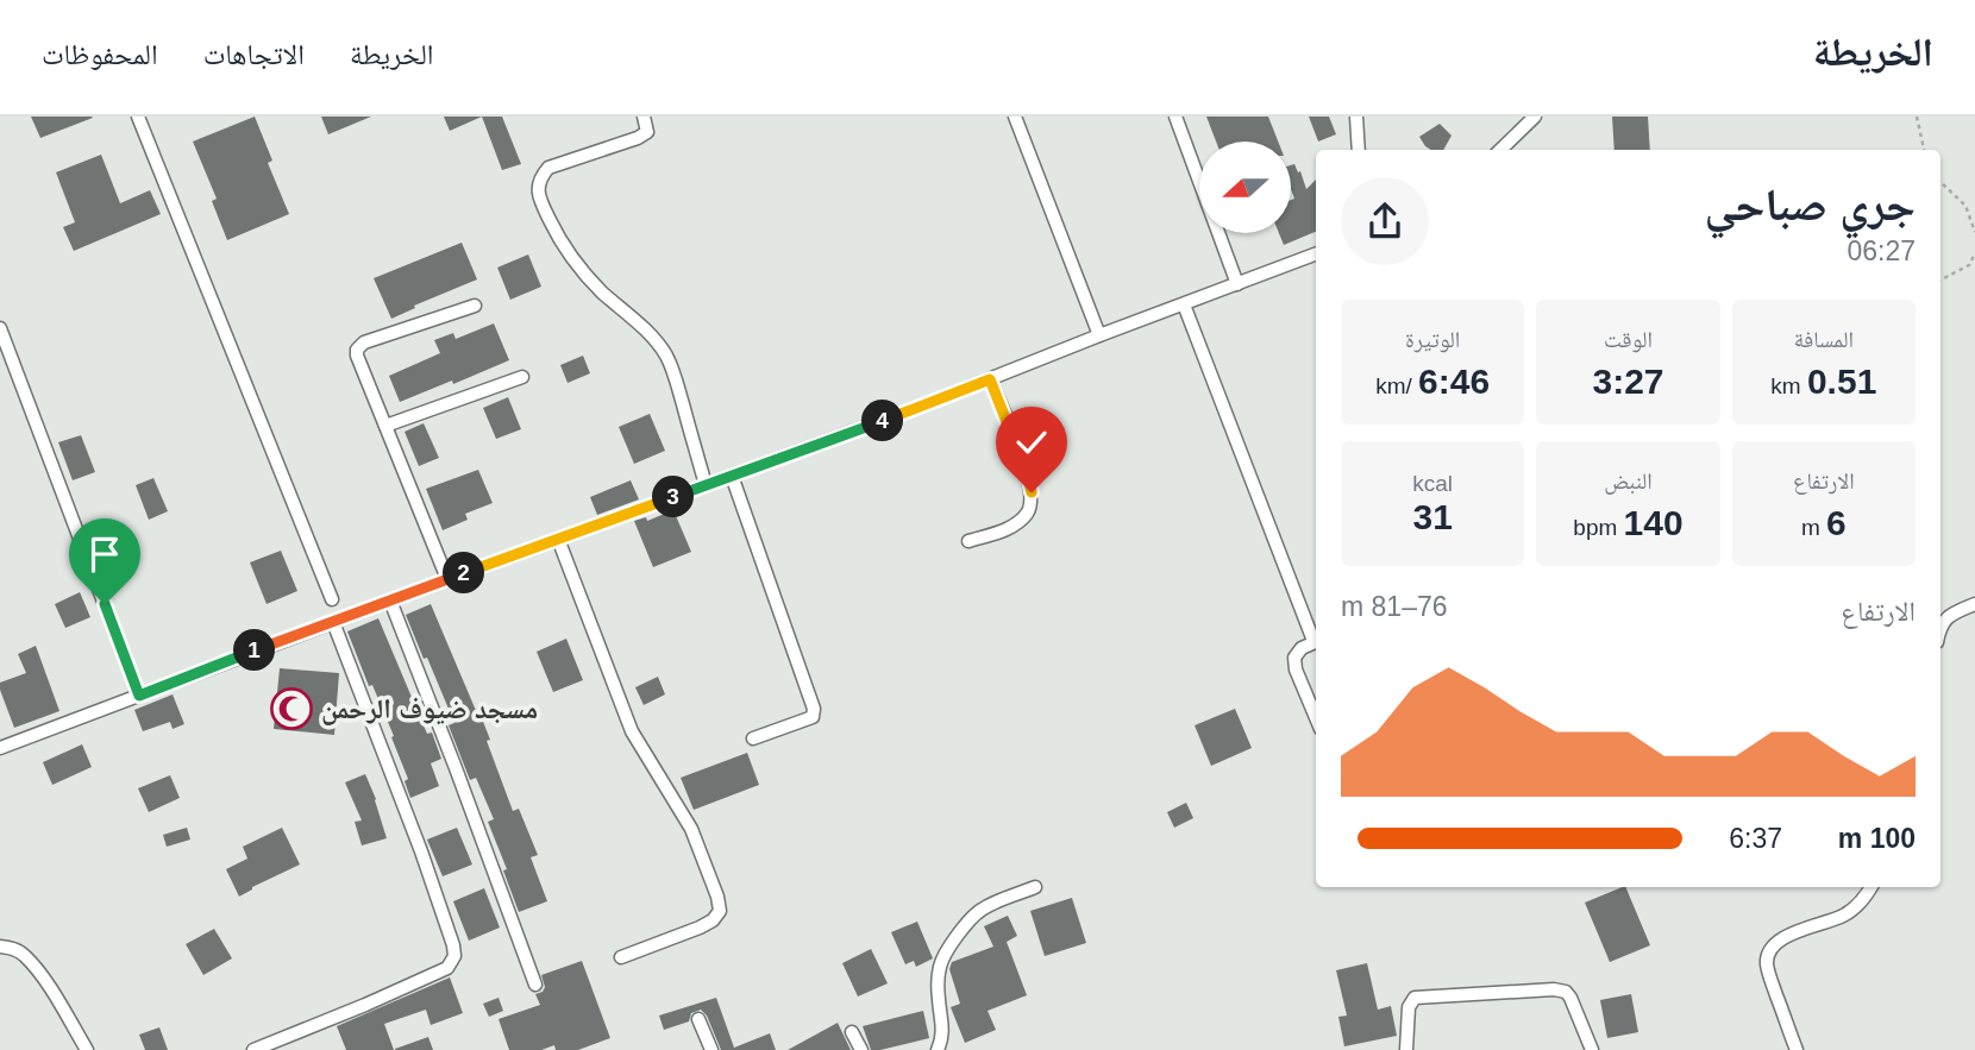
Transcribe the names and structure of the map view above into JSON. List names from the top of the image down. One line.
{"places":{"mosque":["مسجد ضيوف الرحمن"]},"north":"left","page":{"header":"الخريطة","nav":["الخريطة","الاتجاهات","المحفوظات"],"heading":["جري صباحي","06:27"],"stats":[["المسافة","0.51 km"],["الوقت","3:27"],["الوتيرة","6:46 /km"],["الارتفاع","6 m"],["النبض","140 bpm"],["kcal","31"]],"pins":["4","3","2","1"],"chart":["الارتفاع","76–81 m"],"list":[{"name":"100 m","note":"6:37"}]}}
